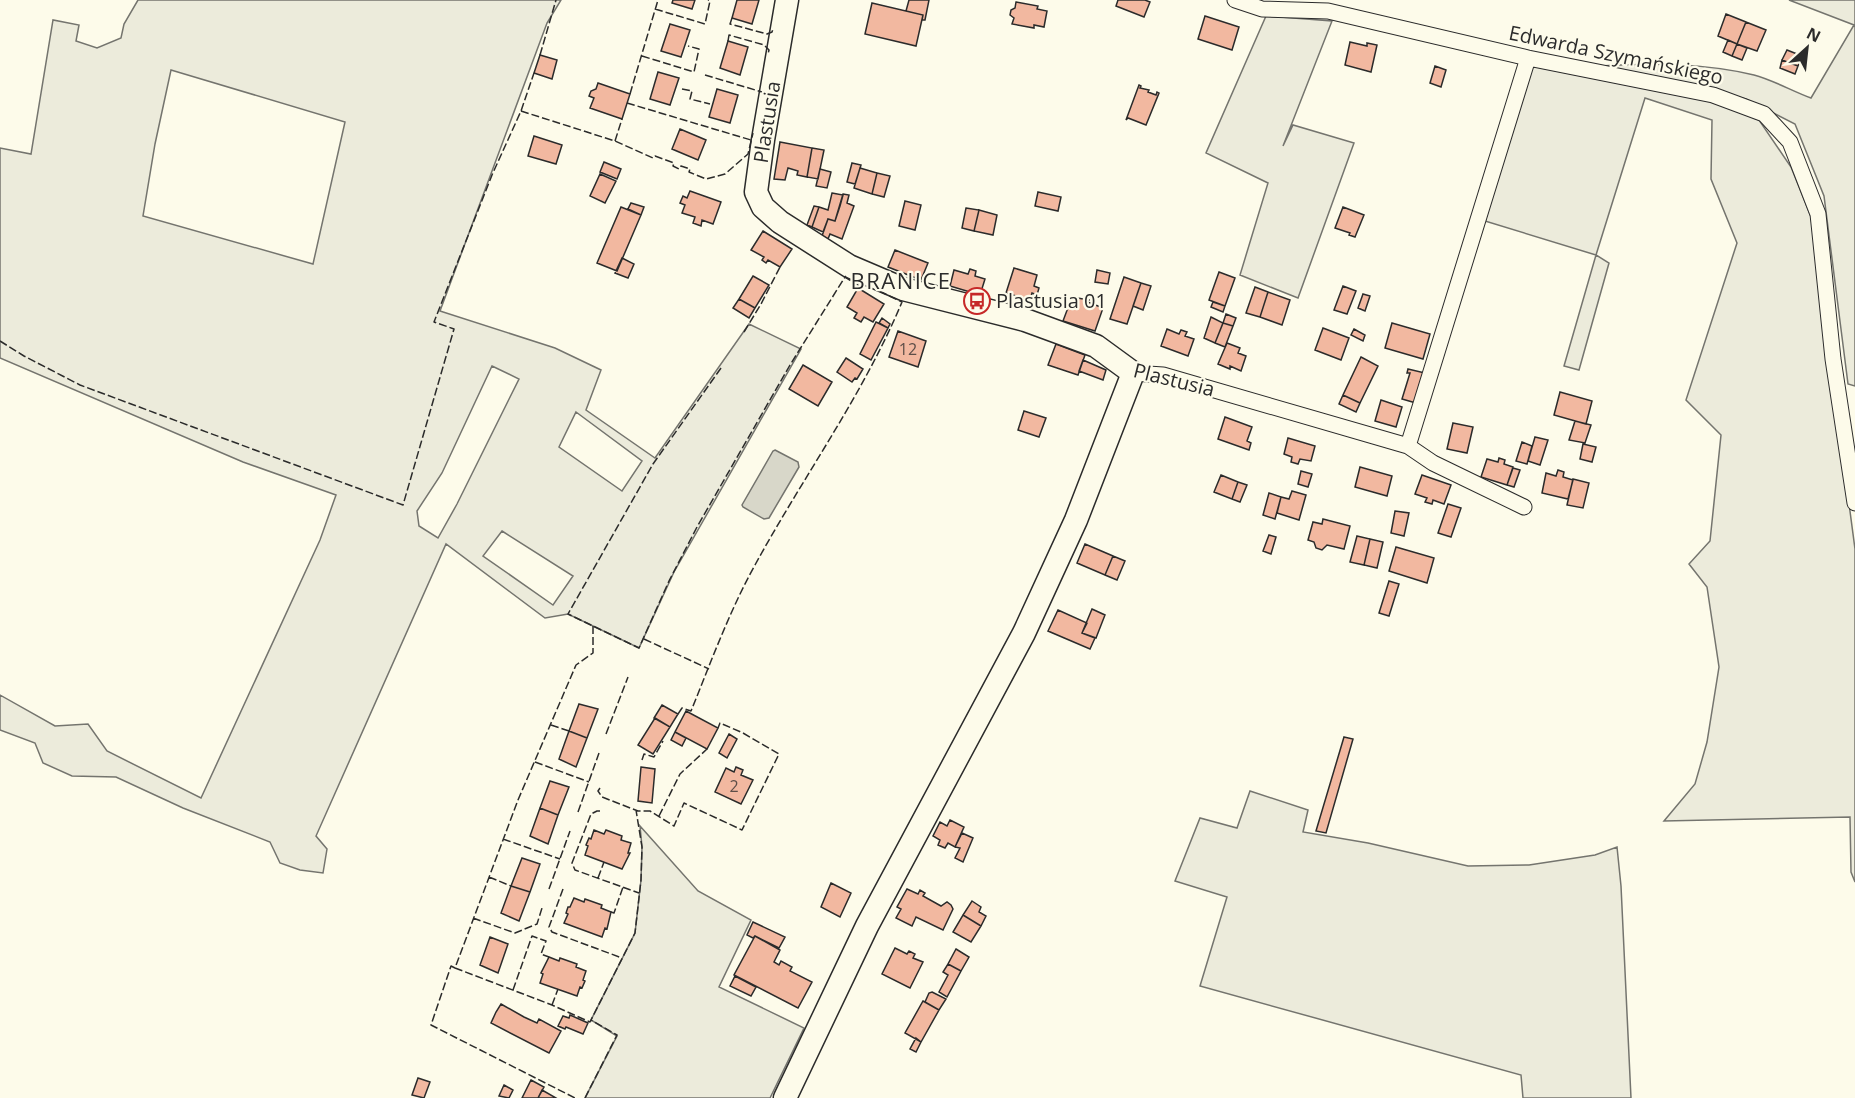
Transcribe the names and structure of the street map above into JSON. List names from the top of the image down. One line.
{"streets":{"street":["Edwarda Szymańskiego","Plastusia"]},"districts":["BRANICE"],"places":{"bus stop":["Plastusia 01"]},"house_numbers":["12","2"],"north":"top right"}
